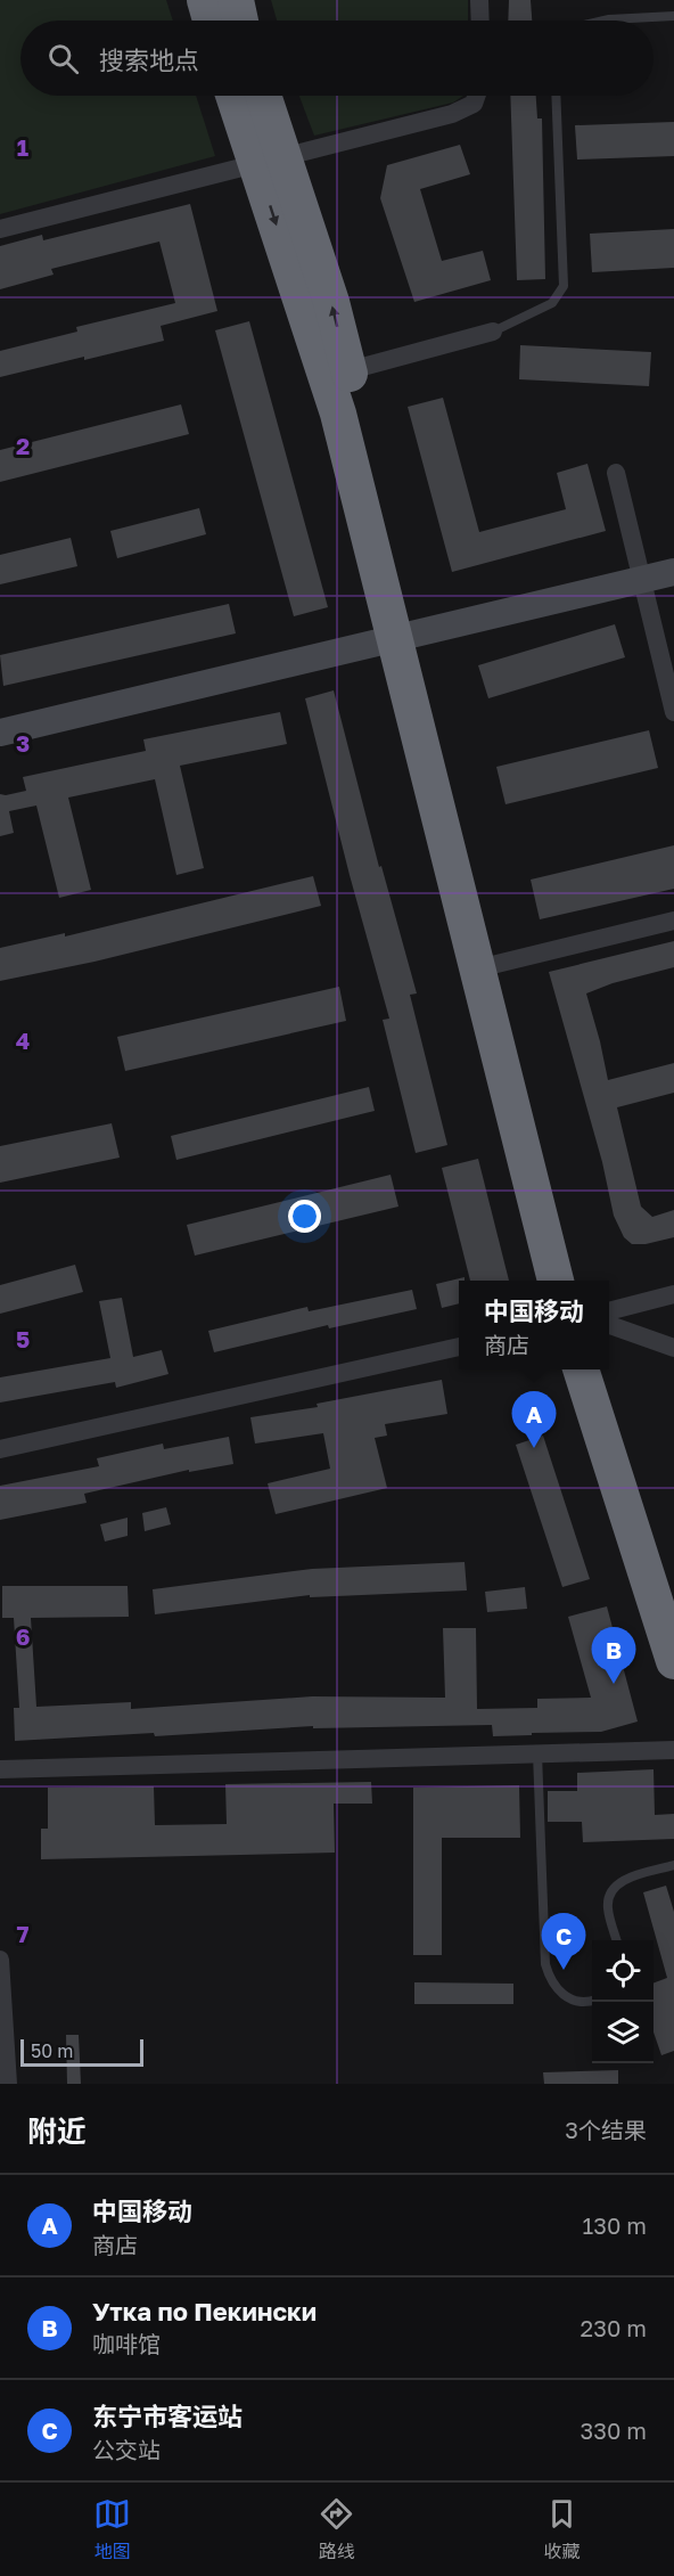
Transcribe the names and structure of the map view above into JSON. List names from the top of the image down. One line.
{"scale_bar":"50 m","page":{"search":"搜索地点","popup":["中国移动","商店"],"pins":["A","B","C"],"scale":"50 m","heading":["附近","3个结果"],"list":[{"mark":"A","name":"中国移动","note":"商店","value":"130 m"},{"mark":"B","name":"Утка по Пекински","note":"咖啡馆","value":"230 m"},{"mark":"C","name":"东宁市客运站","note":"公交站","value":"330 m"}],"nav":["地图","路线","收藏"]},"grid":{"rows":["1","2","3","4","5","6","7"]}}
